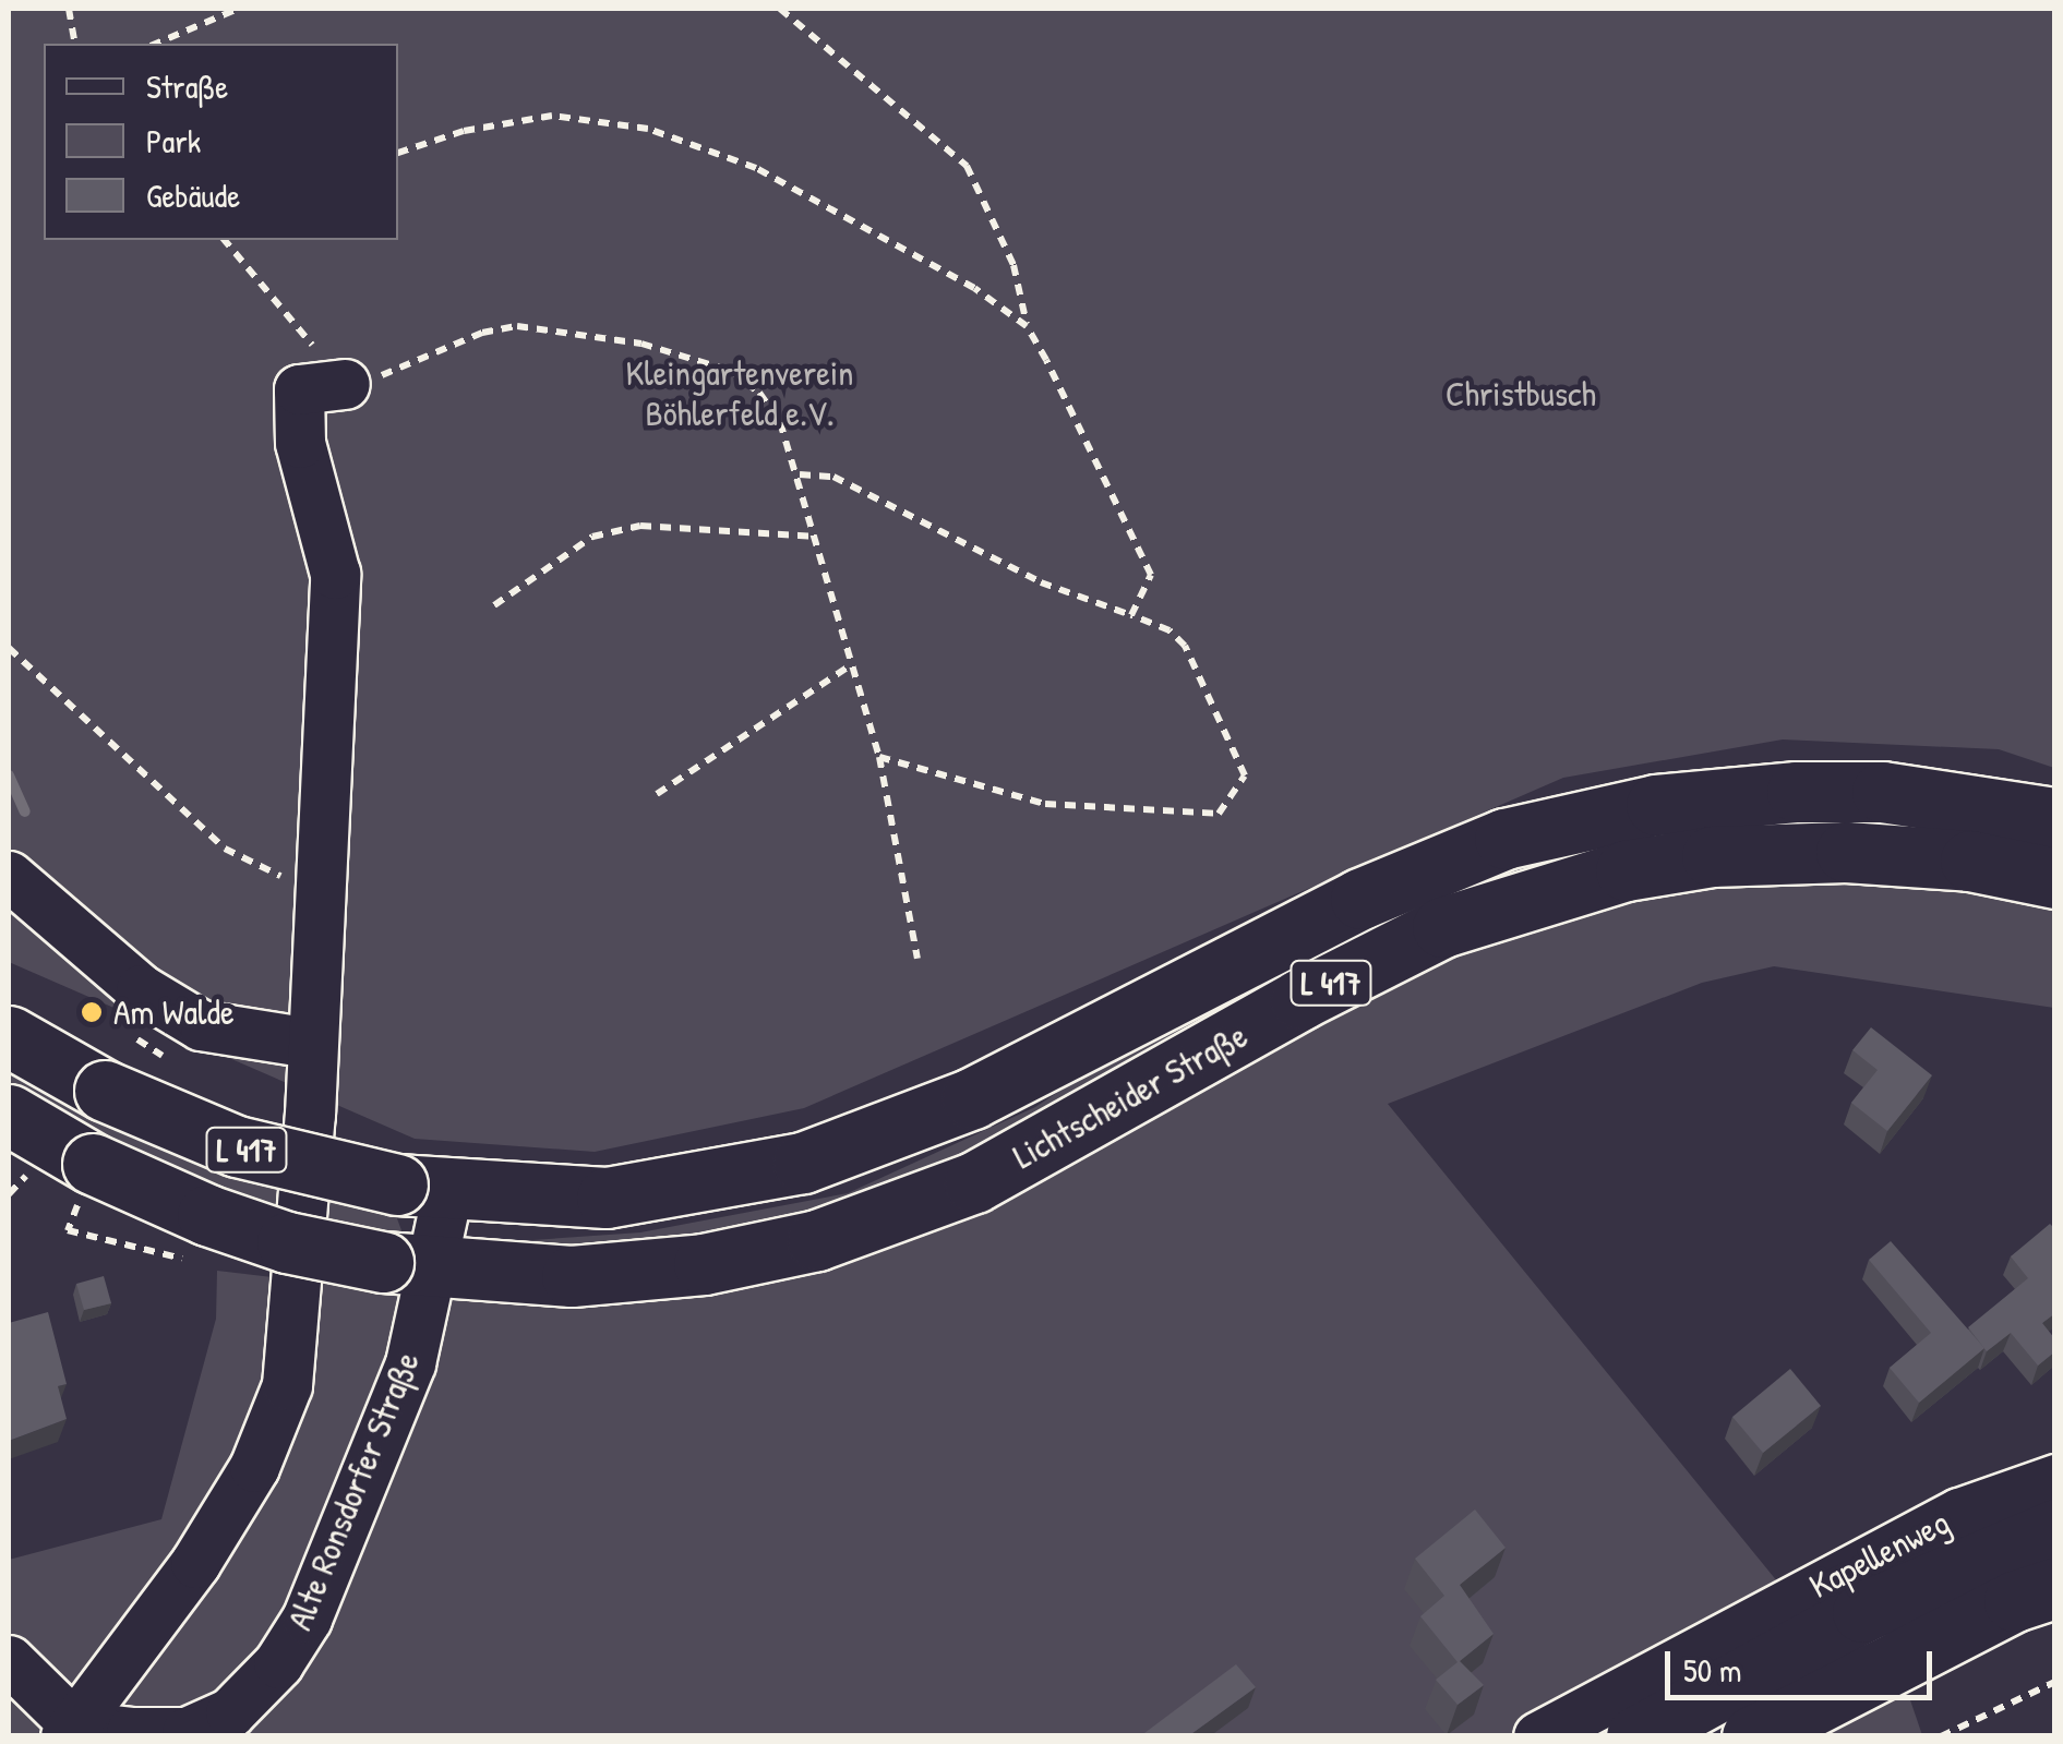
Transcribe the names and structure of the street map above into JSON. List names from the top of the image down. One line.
{"streets":{"main road":["L 417","Lichtscheider Straße"],"street":["Alte Ronsdorfer Straße","Kapellenweg"]},"crossings":[["L 417","Lichtscheider Straße"],["L 417","Alte Ronsdorfer Straße"],["Lichtscheider Straße","Alte Ronsdorfer Straße"]],"parks":["Kleingartenverein Böhlerfeld e.V.","Christbusch"],"places":["Am Walde"],"legend":["Straße","Park","Gebäude"],"scale_bar":"50 m"}
